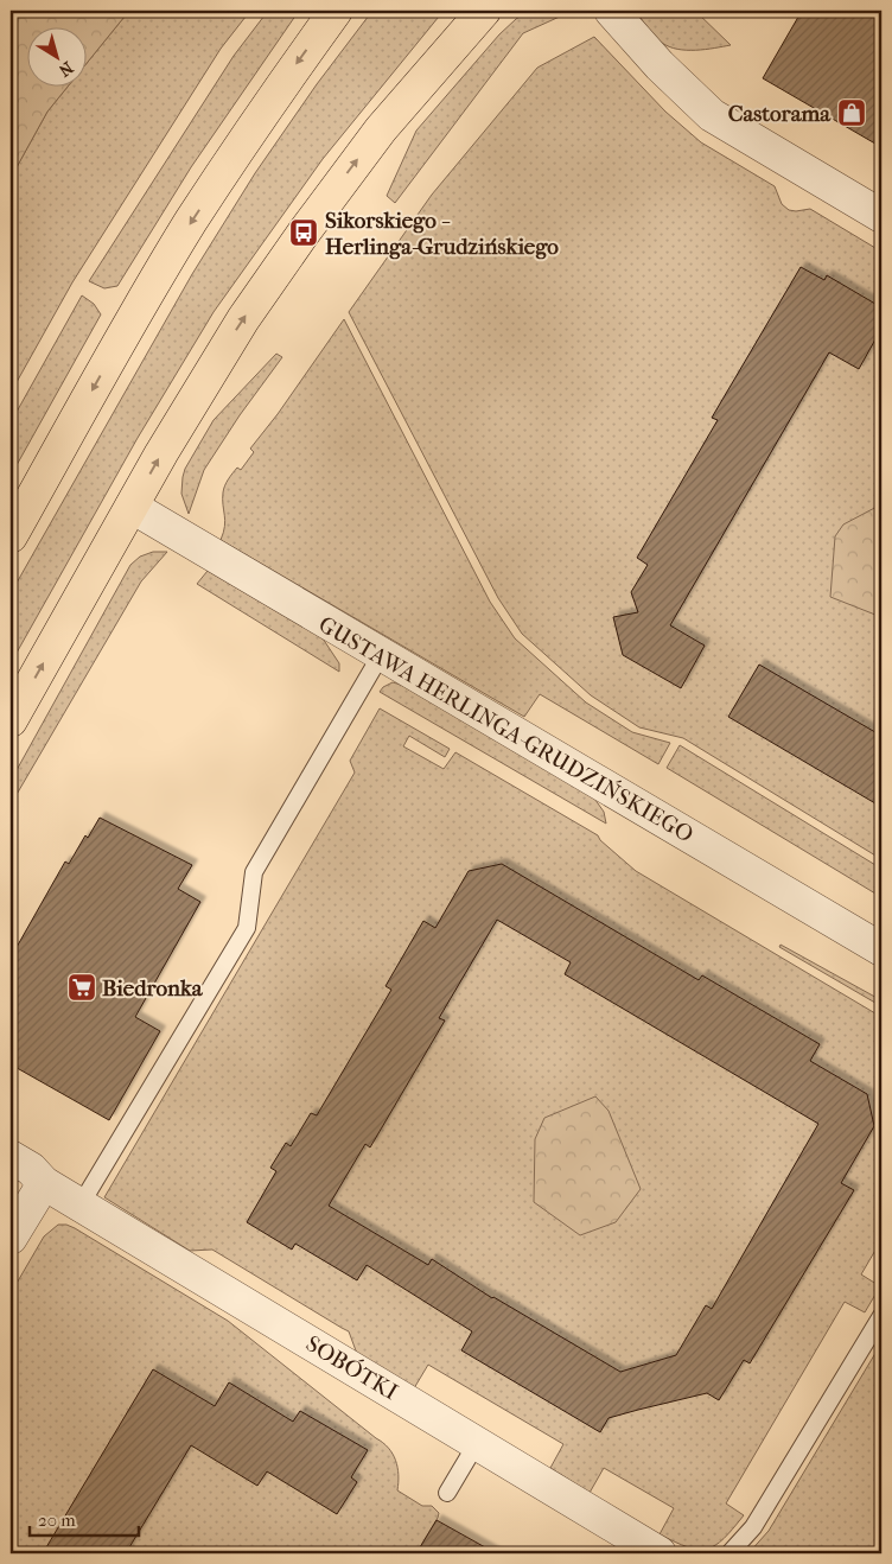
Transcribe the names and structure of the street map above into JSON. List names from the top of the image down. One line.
{"streets":{"street":["GUSTAWA HERLINGA-GRUDZIŃSKIEGO","SOBÓTKI"]},"places":{"shop":["Castorama"],"bus stop":["Sikorskiego - Herlinga-Grudzińskiego"],"supermarket":["Biedronka"]},"scale_bar":"20 m","north":"bottom right"}
